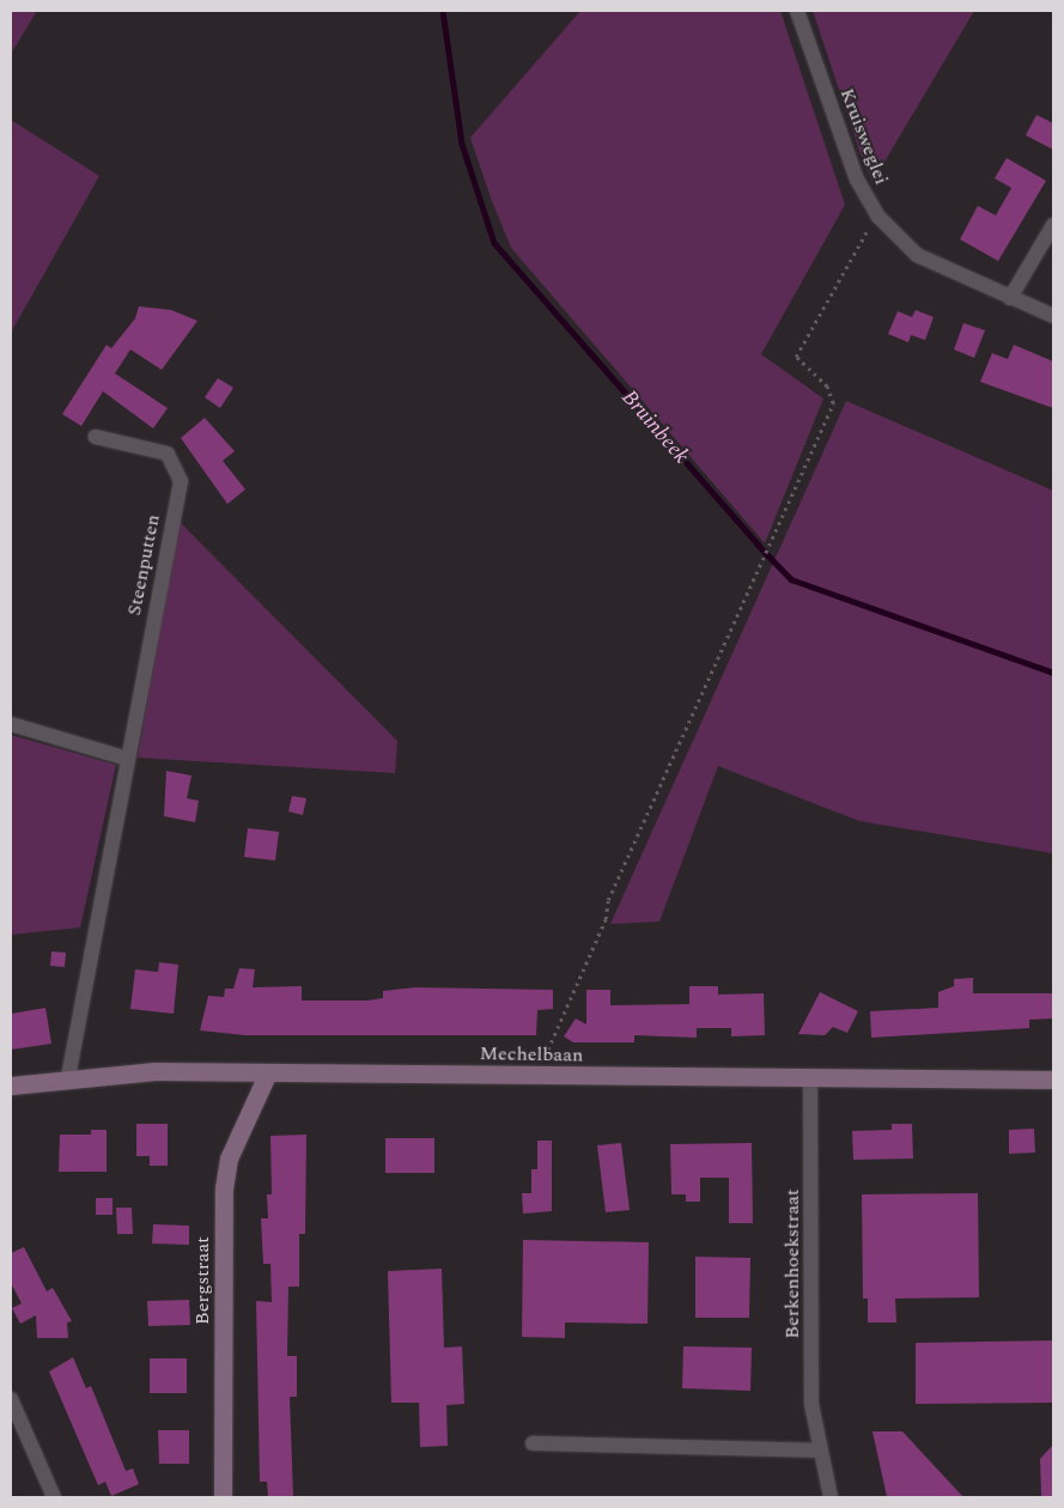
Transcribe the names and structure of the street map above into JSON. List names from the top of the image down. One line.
{"streets":{"street":["Kruisweglei","Steenputten","Mechelbaan","Berkenhoekstraat","Bergstraat"]},"crossings":[["Steenputten","Mechelbaan"],["Mechelbaan","Berkenhoekstraat"],["Mechelbaan","Bergstraat"]],"water":["Bruinbeek"]}
